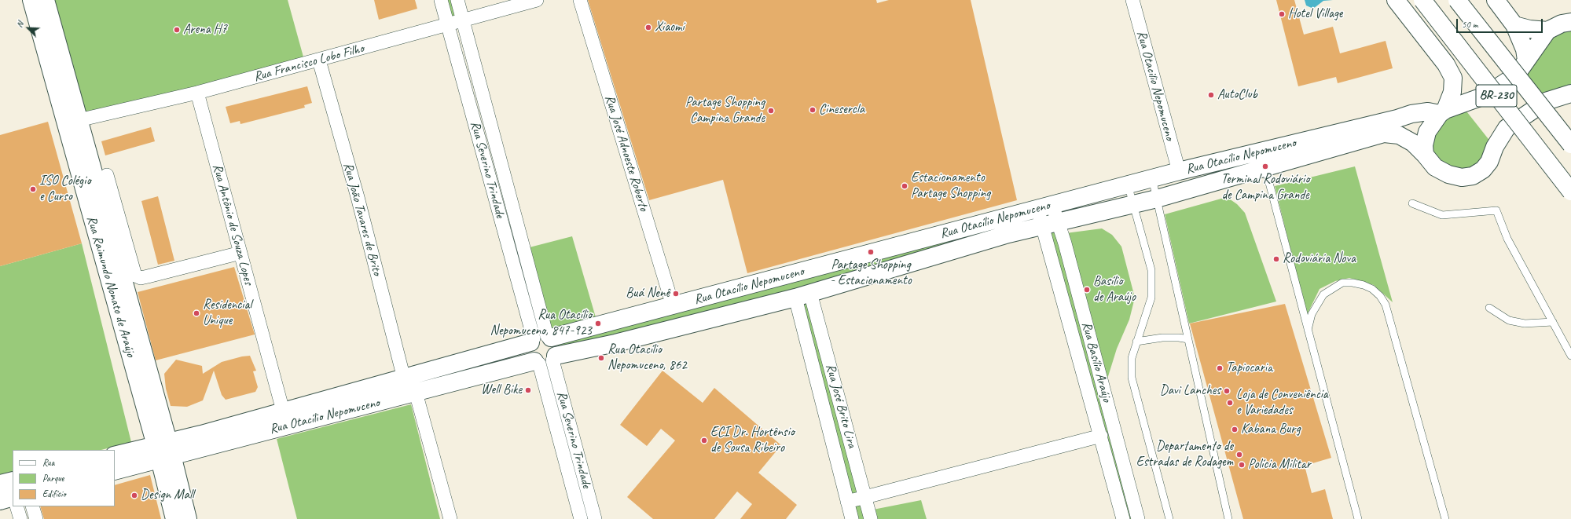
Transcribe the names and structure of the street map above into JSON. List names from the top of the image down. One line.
{"streets":{"main road":["BR-230","Rua Otacílio Nepomuceno","Rua Raimundo Nonato de Araújo"],"street":["Rua Francisco Lobo Filho","Rua Otacilio Nepomuceno","Rua José Adnoeste Roberto","Rua Severino Trindade","Rua João Tavares de Brito","Rua Antônio de Souza Lopes","Rua Basílio Araújo","Rua José Brito Lira"]},"crossings":[["Rua Francisco Lobo Filho","Rua Severino Trindade"],["Rua Francisco Lobo Filho","Rua João Tavares de Brito"],["Rua Francisco Lobo Filho","Rua Antônio de Souza Lopes"],["Rua Francisco Lobo Filho","Rua Raimundo Nonato de Araújo"],["Rua Otacilio Nepomuceno","Rua Otacílio Nepomuceno"],["Rua José Adnoeste Roberto","Rua Otacílio Nepomuceno"],["Rua Otacílio Nepomuceno","Rua Severino Trindade"],["Rua Otacílio Nepomuceno","Rua João Tavares de Brito"],["Rua Otacílio Nepomuceno","Rua Antônio de Souza Lopes"],["Rua Otacílio Nepomuceno","Rua Raimundo Nonato de Araújo"],["Rua Otacílio Nepomuceno","Rua Basílio Araújo"],["Rua Otacílio Nepomuceno","Rua José Brito Lira"]],"places":["Hotel Village","Xiaomi","Arena H7","AutoClub","Cinesercla","Partage Shopping Campina Grande","Terminal Rodoviário de Campina Grande","Estacionamento Partage Shopping","ISO Colégio e Curso","Partage Shopping - Estacionamento","Rodoviária Nova","Basílio de Araújo","Buá Nenê","Residencial Unique","Rua Otacílio Nepomuceno, 847-923","Rua Otacílio Nepomuceno, 862","Tapiocaria","Well Bike","Davi Lanches","Loja de Conveniência e Variedades","Kabana Burg","ECI Dr. Hortênsio de Sousa Ribeiro","Departamento de Estradas de Rodagem","Polícia Militar","Design Mall"],"legend":["Rua","Parque","Edifício"],"scale_bar":"50 m","north":"top left"}
